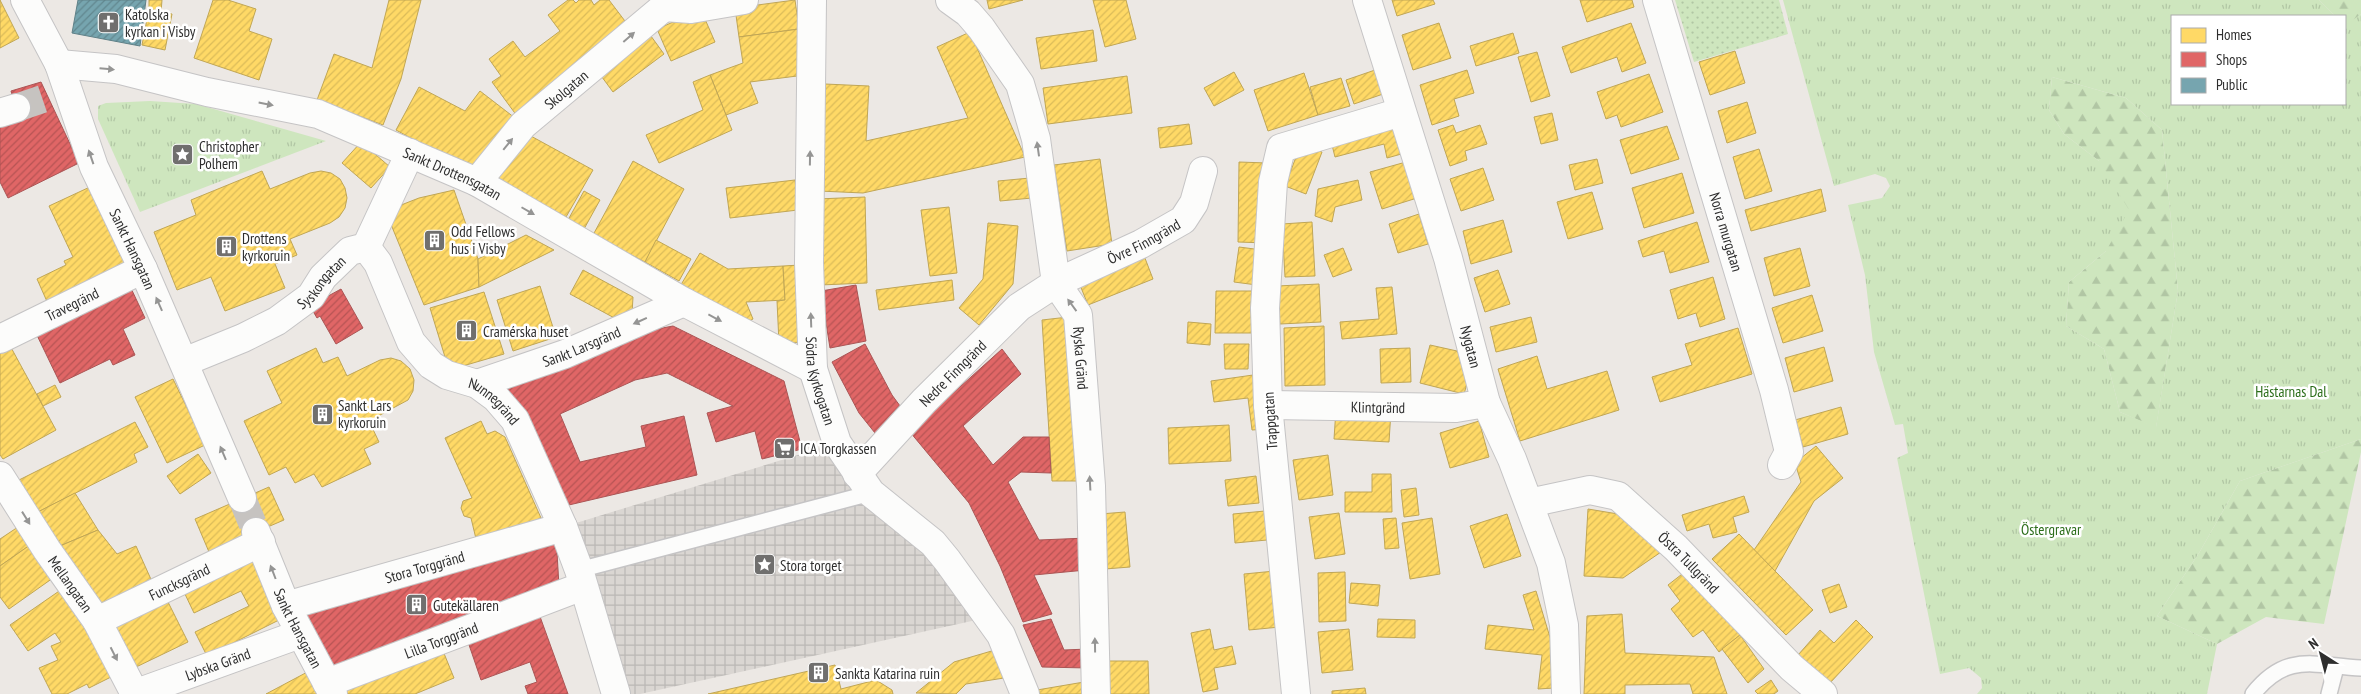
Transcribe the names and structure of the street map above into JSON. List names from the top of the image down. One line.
{"streets":{"street":["Skolgatan","Sankt Drottensgatan","Norra murgatan","Övre Finngränd","Sankt Hansgatan","Syskongatan","Travegränd","Sankt Larsgränd","Nygatan","Ryska Gränd","Nedre Finngränd","Södra Kyrkogatan","Nunnegränd","Klintgränd","Trappgatan","Östra Tullgränd","Stora Torggränd","Funcksgränd","Mellangatan","Lilla Torggränd","Lybska Gränd"]},"crossings":[["Skolgatan","Sankt Drottensgatan"],["Sankt Drottensgatan","Sankt Hansgatan"],["Sankt Drottensgatan","Sankt Larsgränd"],["Sankt Drottensgatan","Södra Kyrkogatan"],["Övre Finngränd","Ryska Gränd"],["Övre Finngränd","Nedre Finngränd"],["Sankt Hansgatan","Syskongatan"],["Sankt Hansgatan","Travegränd"],["Sankt Hansgatan","Stora Torggränd"],["Sankt Hansgatan","Funcksgränd"],["Sankt Hansgatan","Lilla Torggränd"],["Sankt Hansgatan","Lybska Gränd"],["Syskongatan","Nunnegränd"],["Sankt Larsgränd","Nunnegränd"],["Nygatan","Klintgränd"],["Nygatan","Trappgatan"],["Nygatan","Östra Tullgränd"],["Ryska Gränd","Nedre Finngränd"],["Nedre Finngränd","Södra Kyrkogatan"],["Nunnegränd","Stora Torggränd"],["Nunnegränd","Lilla Torggränd"],["Klintgränd","Trappgatan"],["Funcksgränd","Mellangatan"],["Mellangatan","Lybska Gränd"]],"one_way":["Skolgatan","Sankt Drottensgatan","Sankt Hansgatan","Sankt Larsgränd","Ryska Gränd","Södra Kyrkogatan","Mellangatan"],"parks":["Hästarnas Dal","Östergravar"],"places":{"church":["Katolska kyrkan i Visby"],"place":["Christopher Polhem","Stora torget"],"building":["Odd Fellows hus i Visby","Drottens kyrkoruin","Cramérska huset","Sankt Lars kyrkoruin","Gutekällaren","Sankta Katarina ruin"],"supermarket":["ICA Torgkassen"]},"legend":["Homes","Shops","Public"],"north":"top left"}
